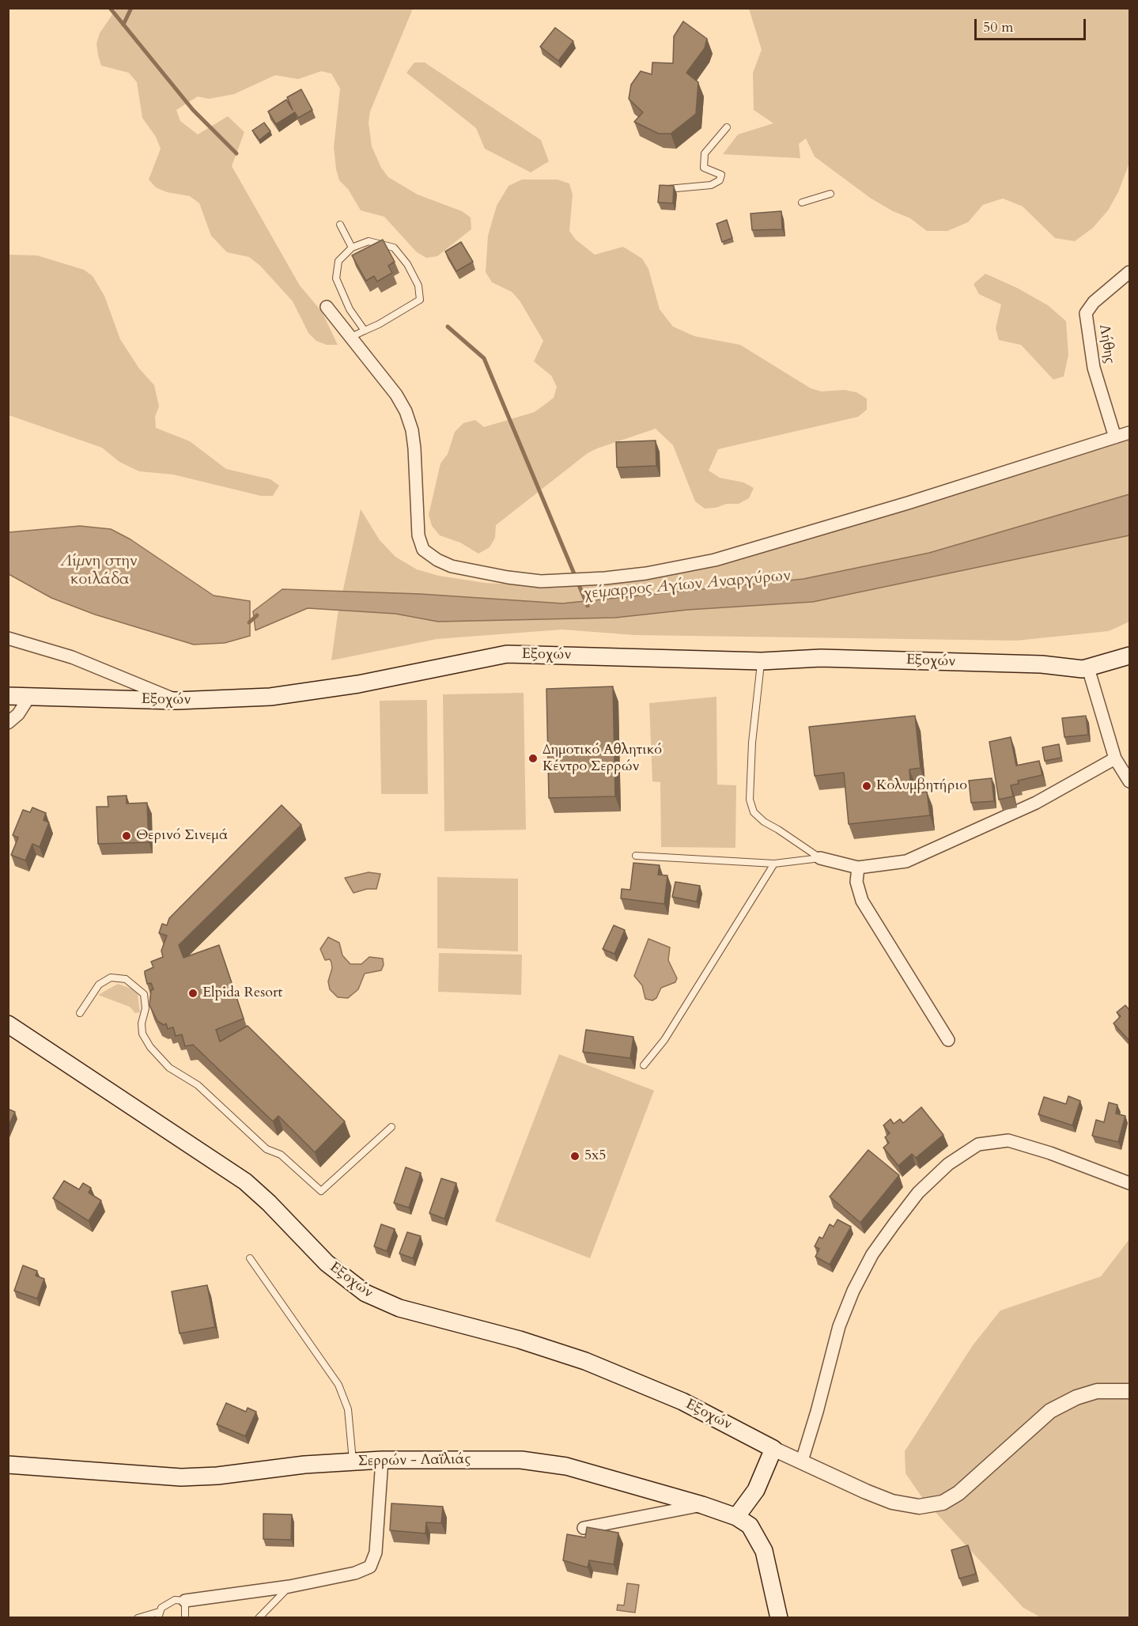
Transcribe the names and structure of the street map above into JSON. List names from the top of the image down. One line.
{"streets":{"main road":["Εξοχών","Σερρών - Λαϊλιάς"],"street":["Λήθης"]},"water":["Λίμνη στην κοιλάδα","χείμαρρος Αγίων Αναργύρων"],"places":["Δημοτικό Αθλητικό Κέντρο Σερρών","Κολυμβητήριο","Θερινό Σινεμά","Elpida Resort","5x5"],"scale_bar":"50 m"}
